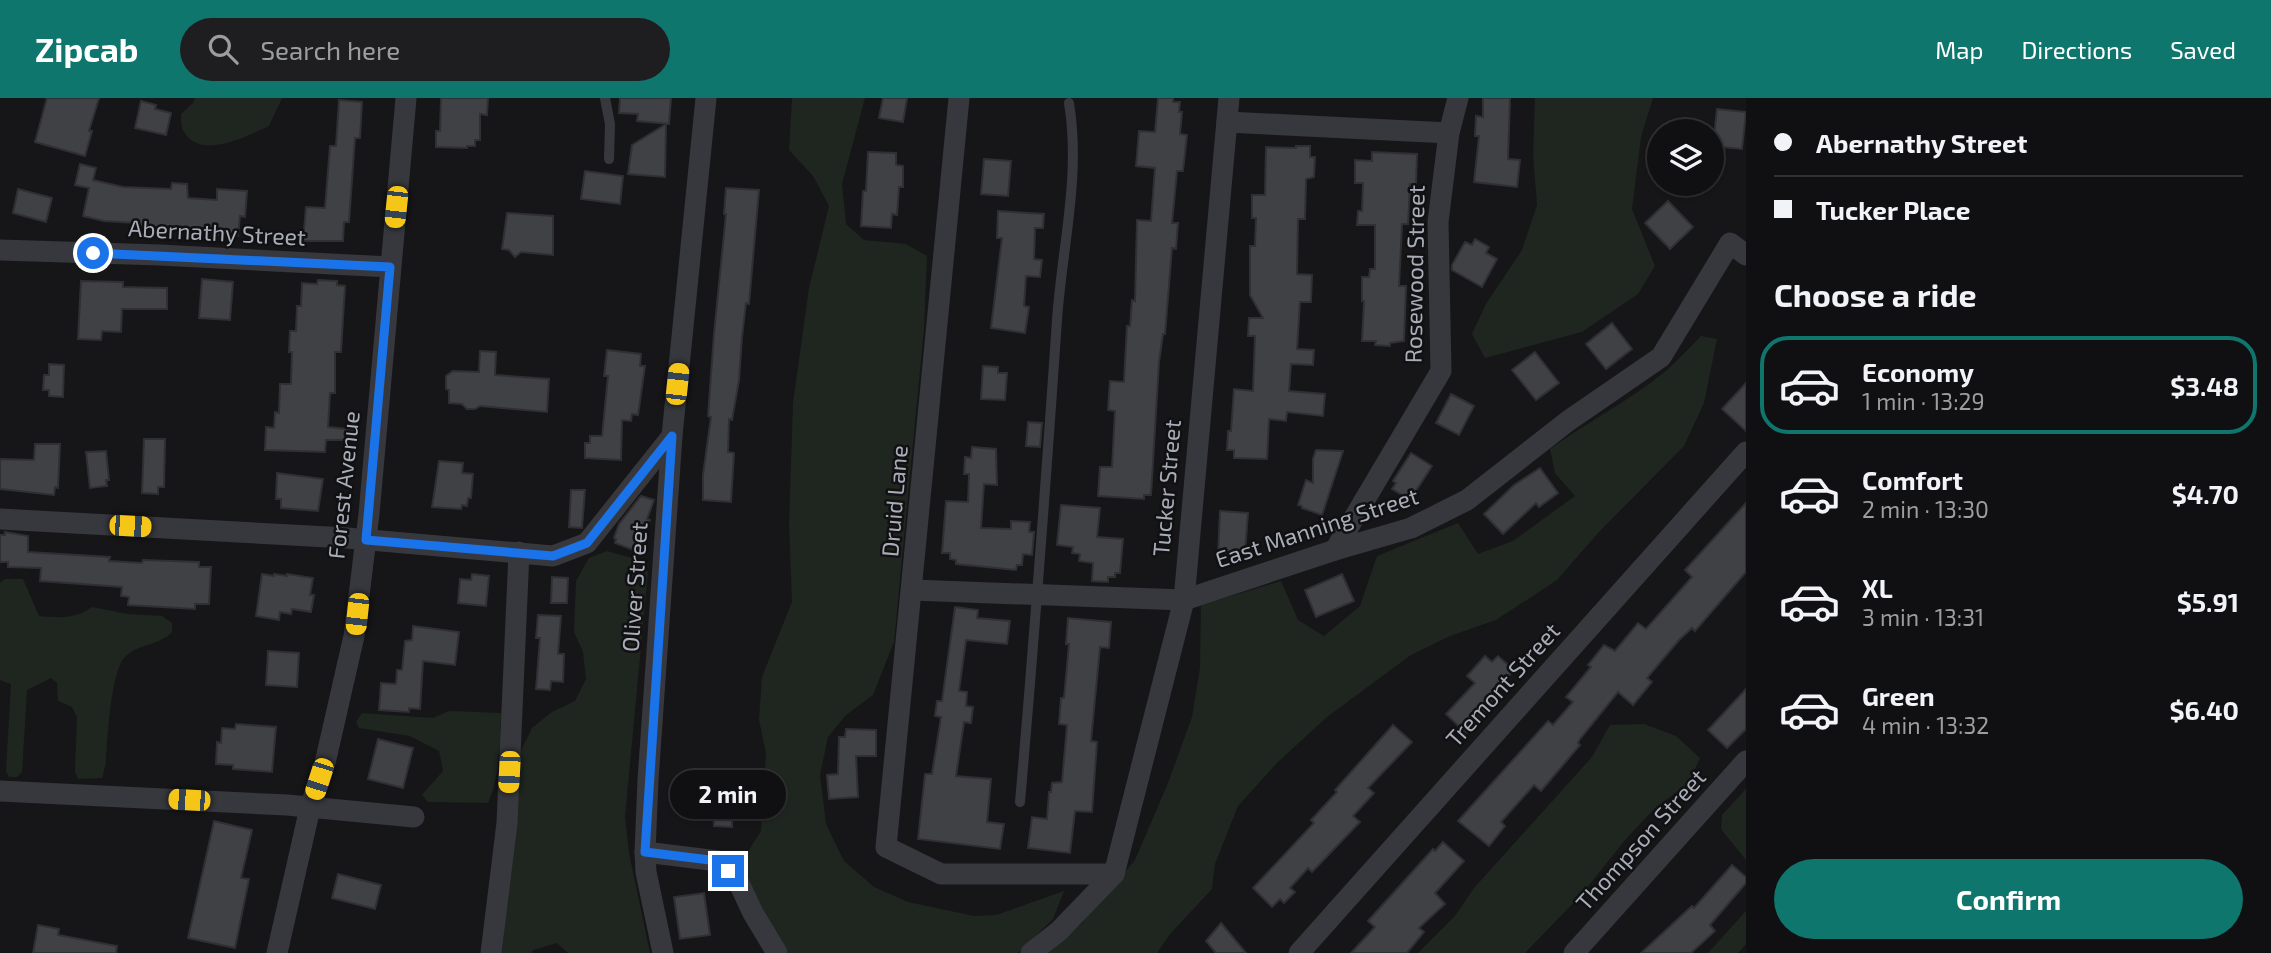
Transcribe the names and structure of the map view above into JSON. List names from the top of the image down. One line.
{"streets":{"street":["Abernathy Street","Rosewood Street","Forest Avenue","Tucker Street","Druid Lane","East Manning Street","Oliver Street","Tremont Street","Thompson Street"]},"crossings":[["Abernathy Street","Forest Avenue"],["Rosewood Street","East Manning Street"],["Tucker Street","Druid Lane"],["Tucker Street","East Manning Street"],["Druid Lane","East Manning Street"]],"page":{"header":"Zipcab","search":"Search here","nav":["Map","Directions","Saved"],"banner":["Abernathy Street","Tucker Place"],"heading":"Choose a ride","list":[{"name":"Economy","note":"1 min · 13:29","value":"$3.48"},{"name":"Comfort","note":"2 min · 13:30","value":"$4.70"},{"name":"XL","note":"3 min · 13:31","value":"$5.91"},{"name":"Green","note":"4 min · 13:32","value":"$6.40"}],"bubble":"2 min","buttons":"Confirm"}}
